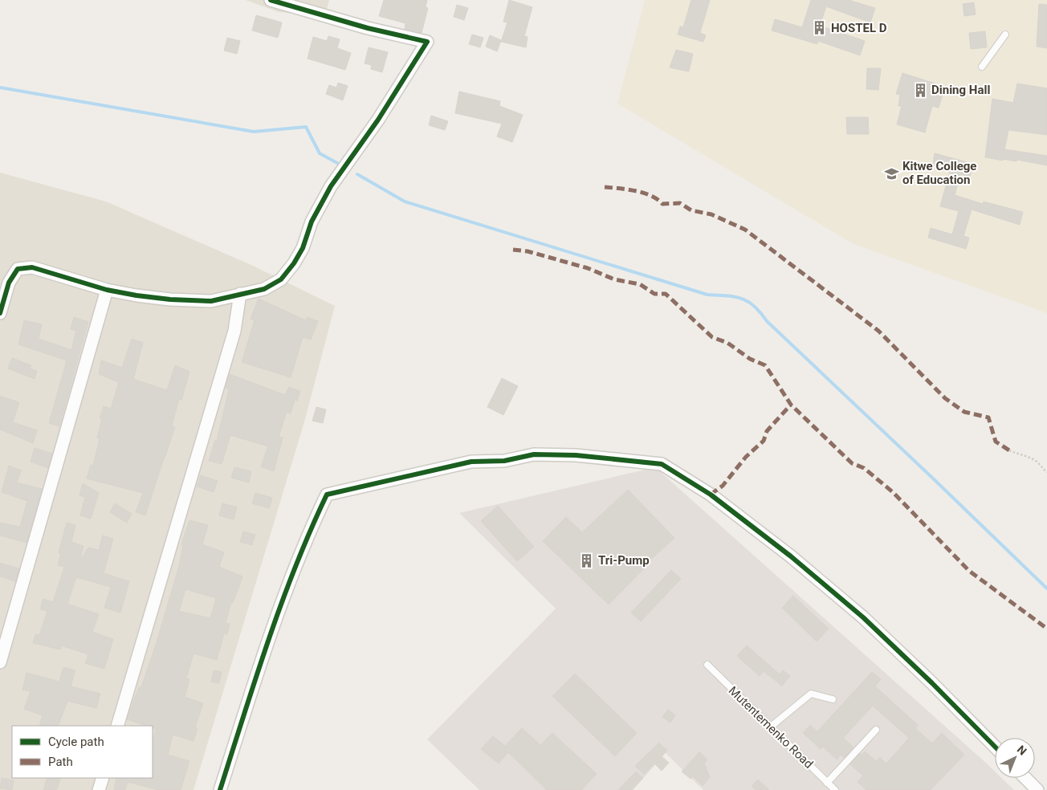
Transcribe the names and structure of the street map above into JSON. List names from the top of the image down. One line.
{"streets":{"lane":["Mutentemenko Road"]},"places":{"building":["HOSTEL D","Dining Hall","Tri-Pump"],"school or university":["Kitwe College of Education"]},"legend":["Cycle path","Path"],"north":"top right"}
